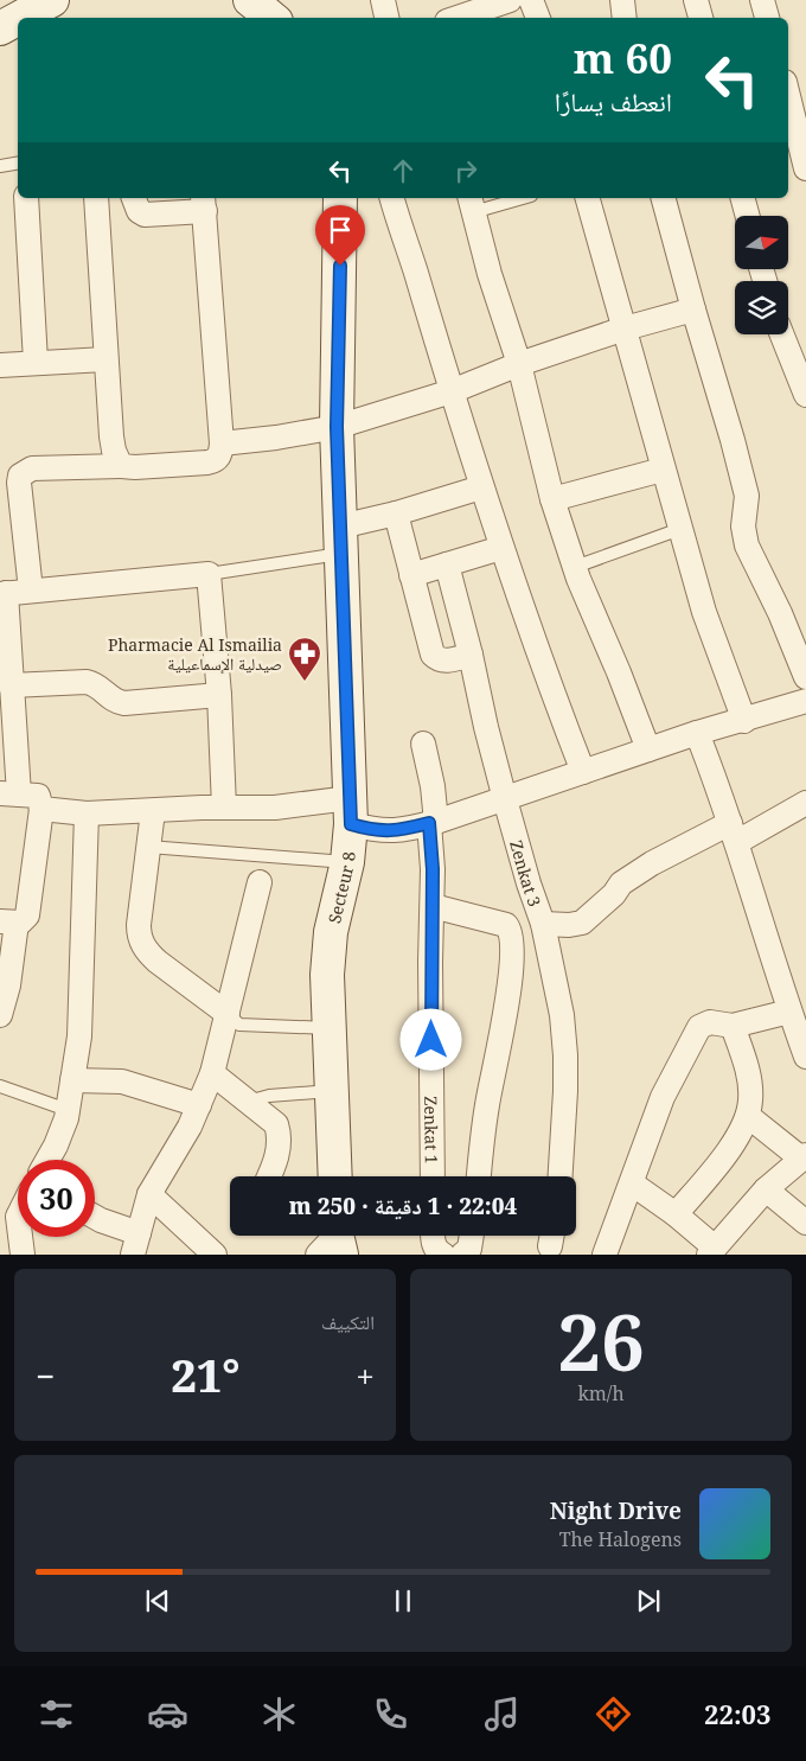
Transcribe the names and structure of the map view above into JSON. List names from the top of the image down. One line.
{"streets":{"street":["Zenkat 3","Secteur 8","Zenkat 1"]},"places":{"pharmacy":["Pharmacie Al Ismailia صيدلية الإسماعيلية"]},"north":"right","page":{"turn":["60 m","انعطف يسارًا"],"limit":"30","trip":"22:04 · 1 دقيقة · 250 m","tile":[["26","km/h"],"التكييف"],"heat":["−","21°","+"],"song":["Night Drive","The Halogens"],"tabs":"22:03"}}
